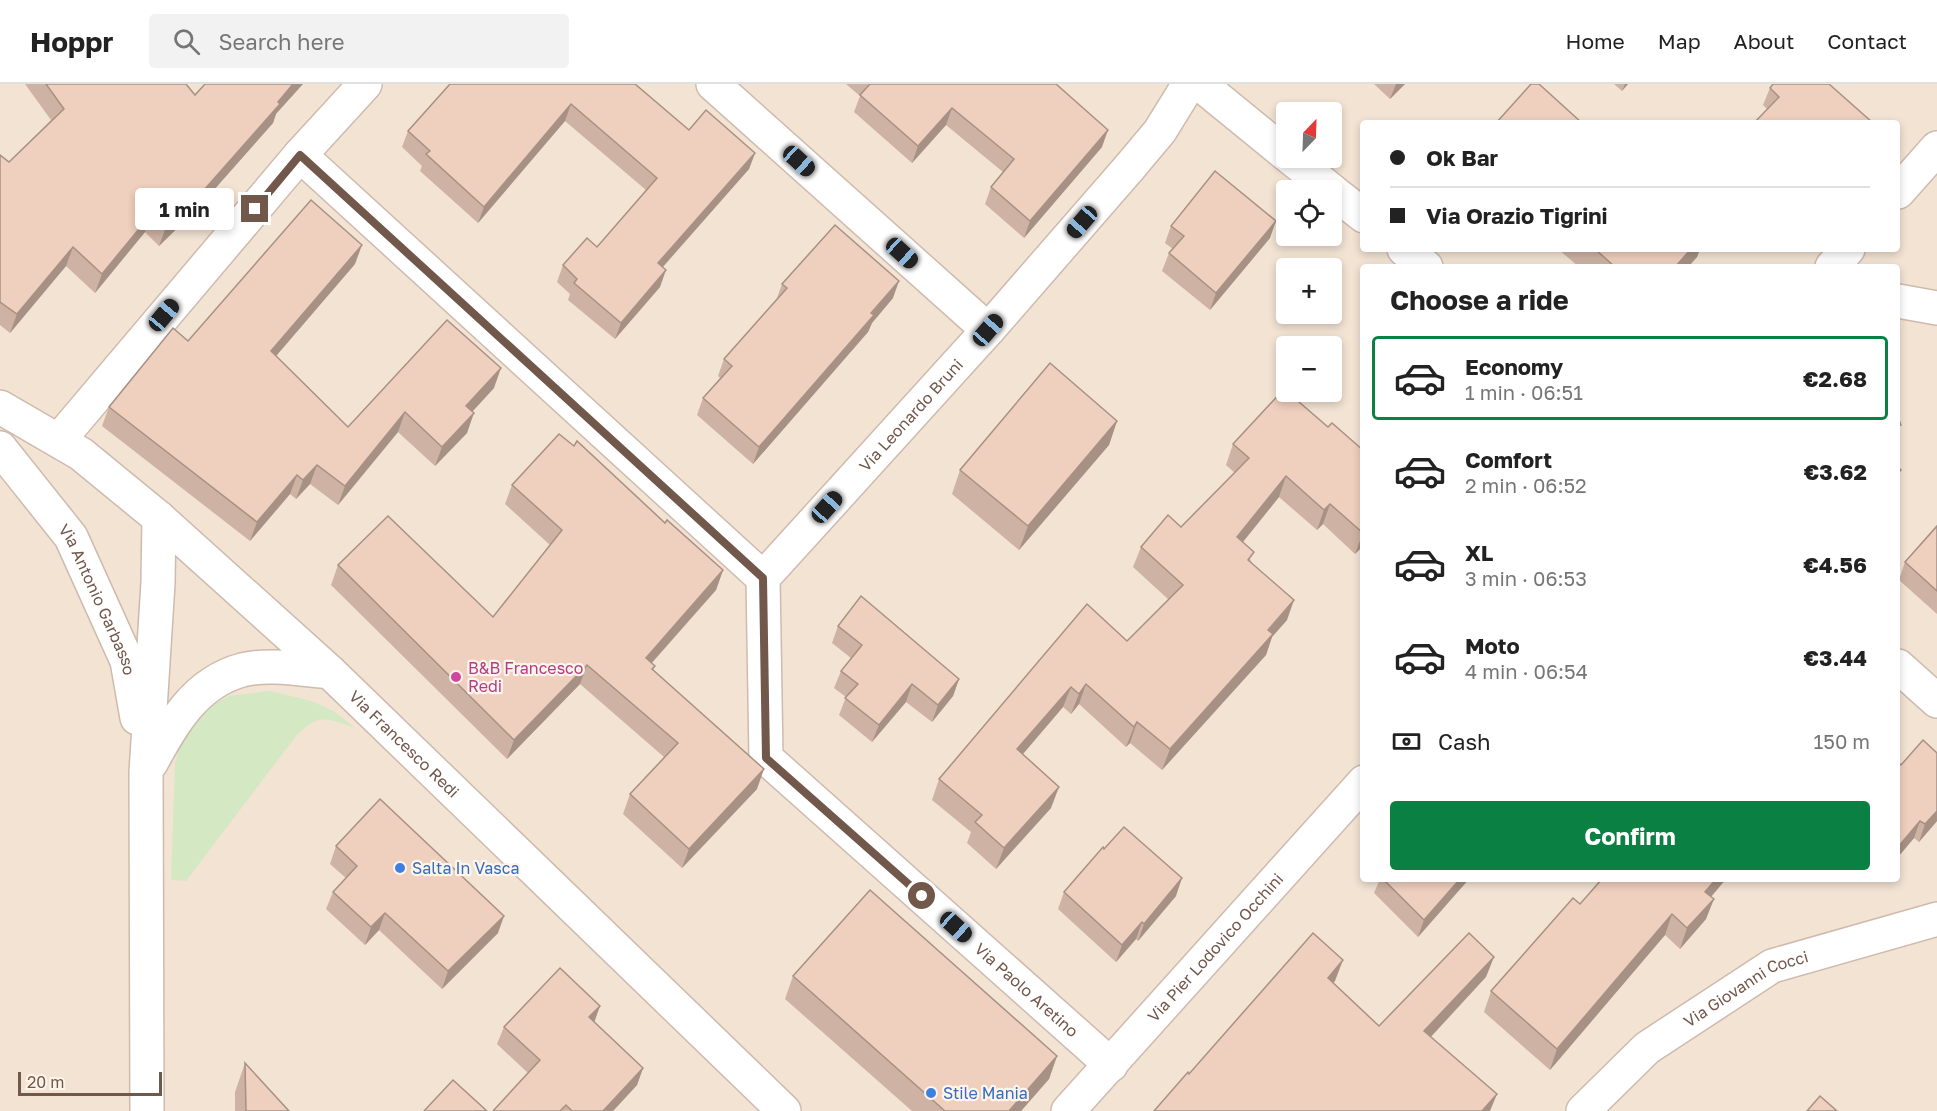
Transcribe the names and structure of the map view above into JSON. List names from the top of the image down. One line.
{"streets":{"street":["Via Leonardo Bruni","Via Antonio Garbasso","Via Francesco Redi","Via Pier Lodovico Occhini","Via Paolo Aretino","Via Giovanni Cocci"]},"crossings":[["Via Leonardo Bruni","Via Paolo Aretino"],["Via Antonio Garbasso","Via Francesco Redi"],["Via Pier Lodovico Occhini","Via Paolo Aretino"]],"places":["B&B Francesco Redi","Salta In Vasca","Stile Mania"],"scale_bar":"20 m","north":"top right","page":{"header":"Hoppr","search":"Search here","nav":["Home","Map","About","Contact"],"map_buttons":["+","−"],"banner":["Ok Bar","Via Orazio Tigrini"],"bubble":"1 min","heading":"Choose a ride","list":[{"name":"Economy","note":"1 min · 06:51","value":"€2.68"},{"name":"Comfort","note":"2 min · 06:52","value":"€3.62"},{"name":"XL","note":"3 min · 06:53","value":"€4.56"},{"name":"Moto","note":"4 min · 06:54","value":"€3.44"}],"pay":["Cash","150 m"],"buttons":"Confirm","scale":"20 m"}}
